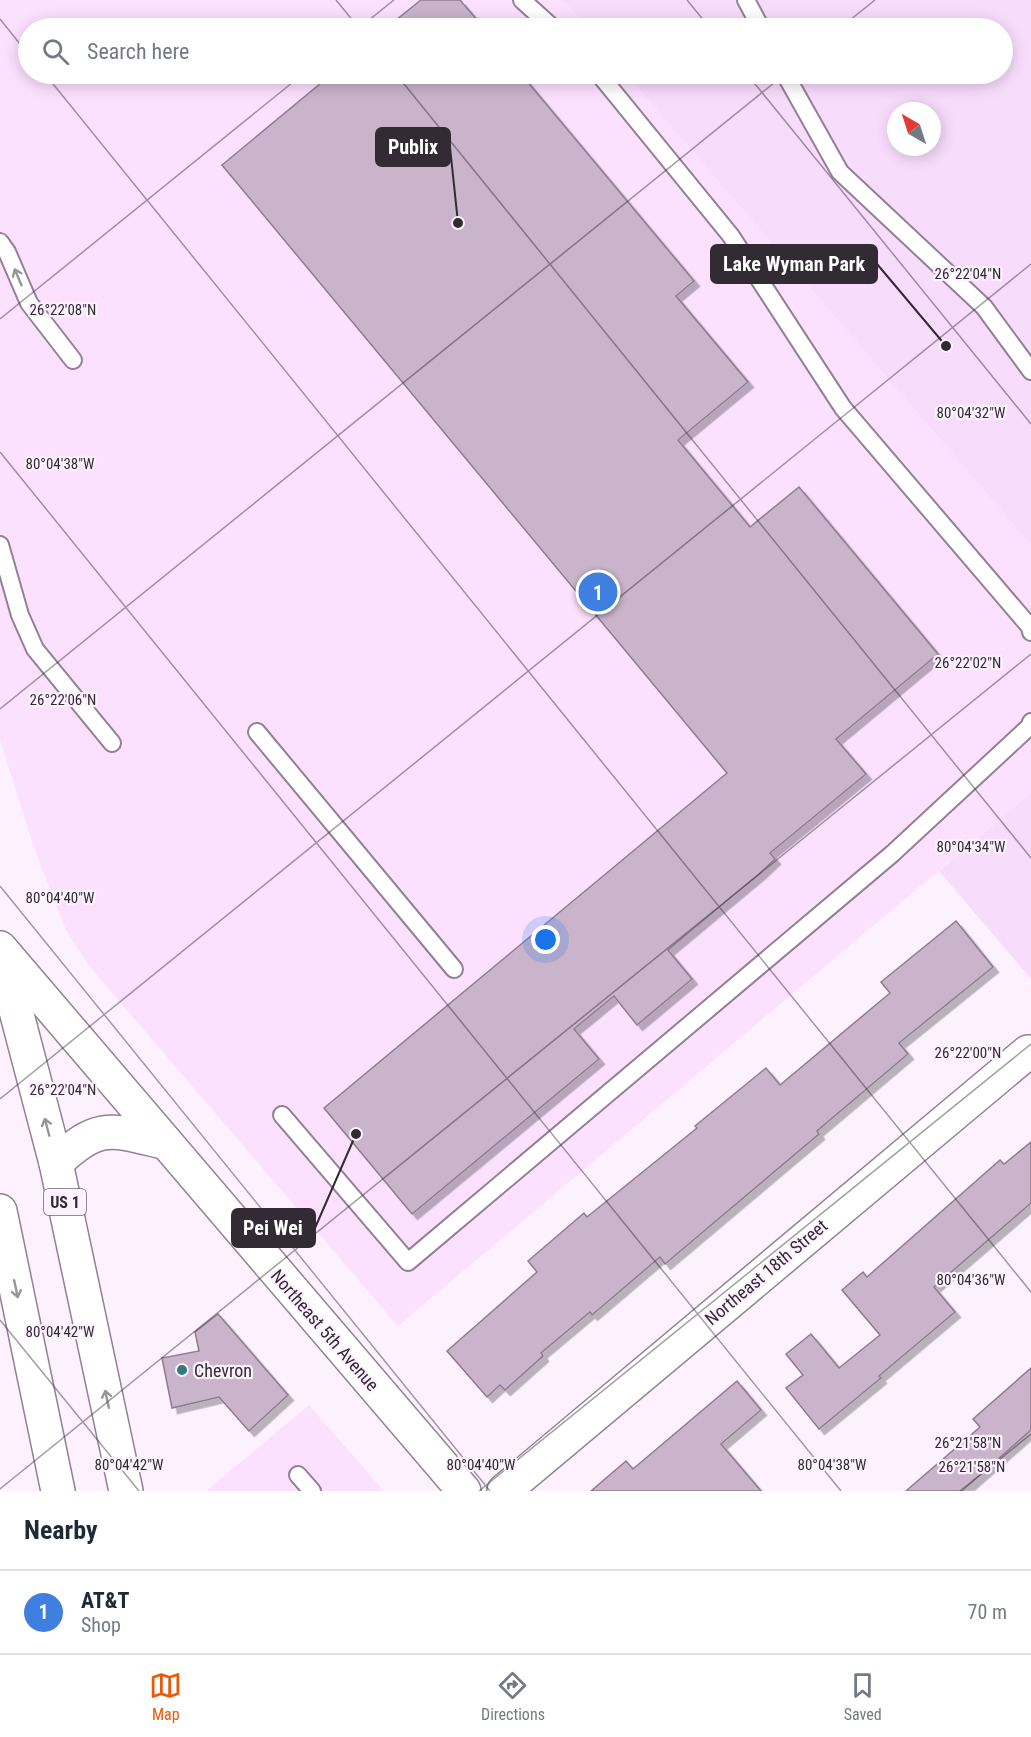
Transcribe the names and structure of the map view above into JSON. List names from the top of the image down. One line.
{"streets":{"street":["US 1","Northeast 18th Street","Northeast 5th Avenue"]},"crossings":[["US 1","Northeast 5th Avenue"]],"places":["Publix","Lake Wyman Park","Pei Wei","Chevron"],"north":"top left","page":{"search":"Search here","pins":"1","heading":"Nearby","list":[{"mark":"1","name":"AT&T","note":"Shop","value":"70 m"}],"nav":["Map","Directions","Saved"]},"coordinates":["26°22'04\"N","26°22'08\"N","80°04'32\"W","80°04'38\"W","26°22'02\"N","26°22'06\"N","80°04'34\"W","80°04'40\"W","26°22'00\"N","80°04'36\"W","80°04'42\"W","26°21'58\"N"]}
